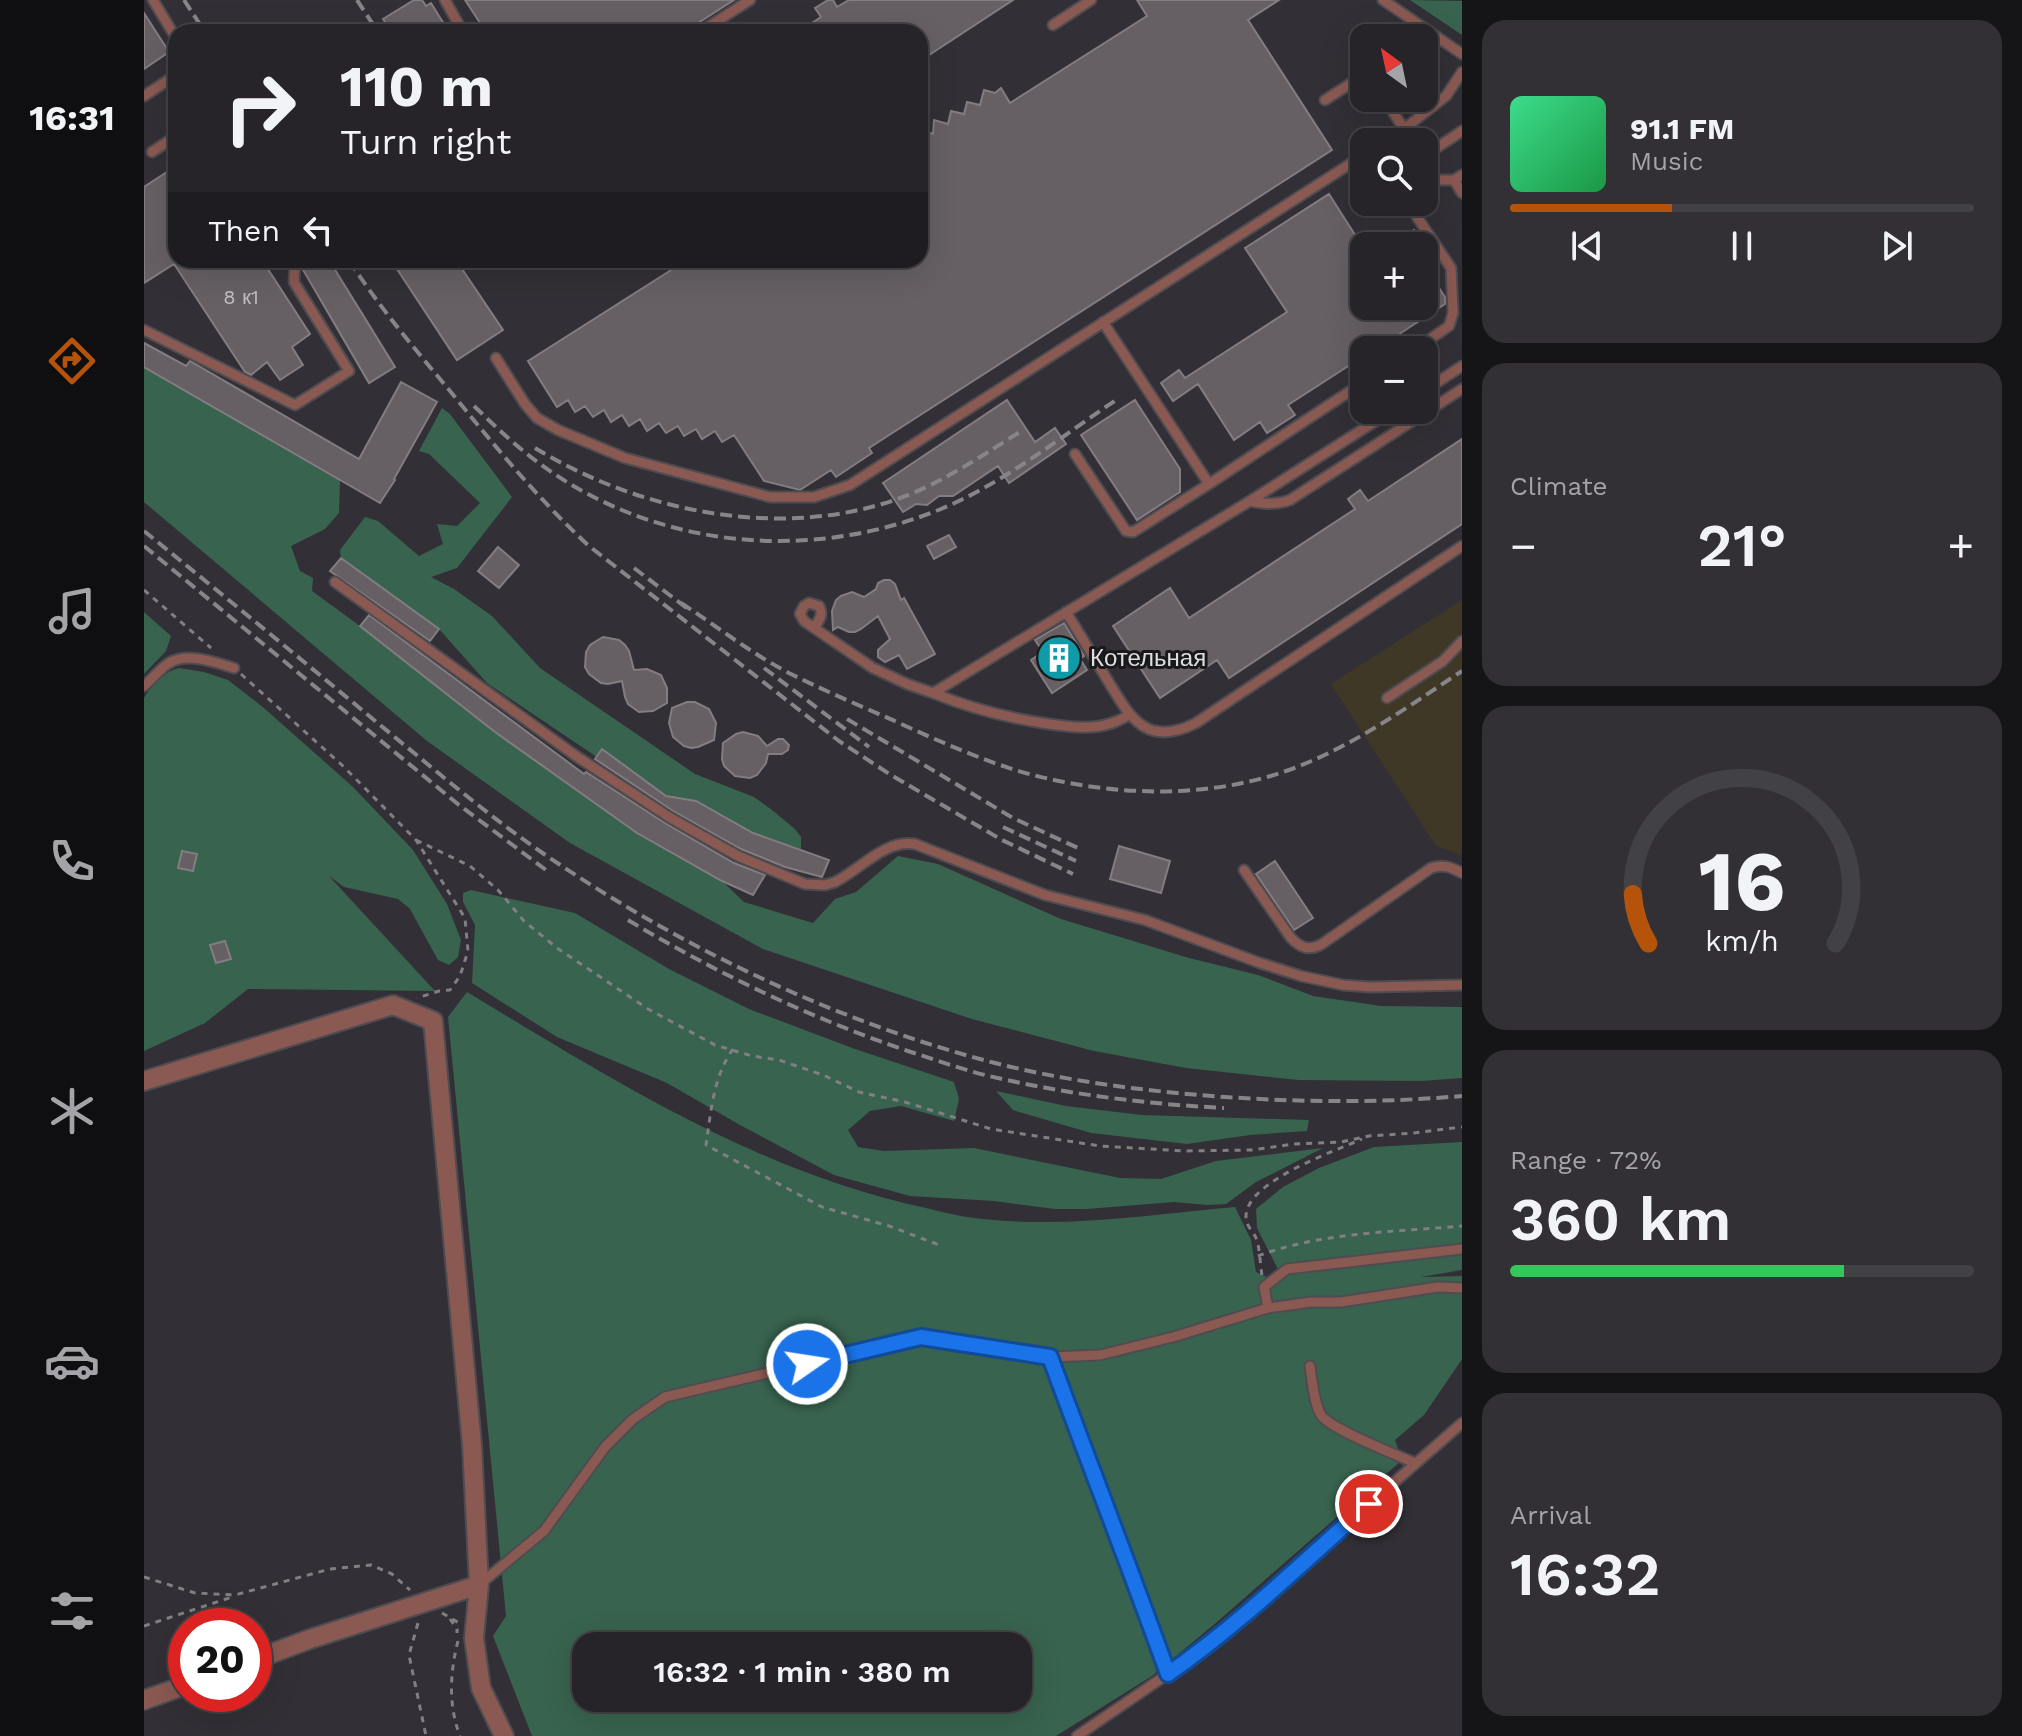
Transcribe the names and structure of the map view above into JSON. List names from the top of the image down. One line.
{"places":{"building":["Котельная"]},"house_numbers":["8 к1"],"north":"top left","page":{"tabs":"16:31","map_buttons":["+","−"],"turn":["110 m","Turn right"],"song":["91.1 FM","Music"],"then":"Then","tile":["Climate",["Range · 72%","360 km"],["Arrival","16:32"]],"heat":["−","21°","+"],"limit":"20","trip":"16:32 · 1 min · 380 m","gauge":["16","km/h"]}}
